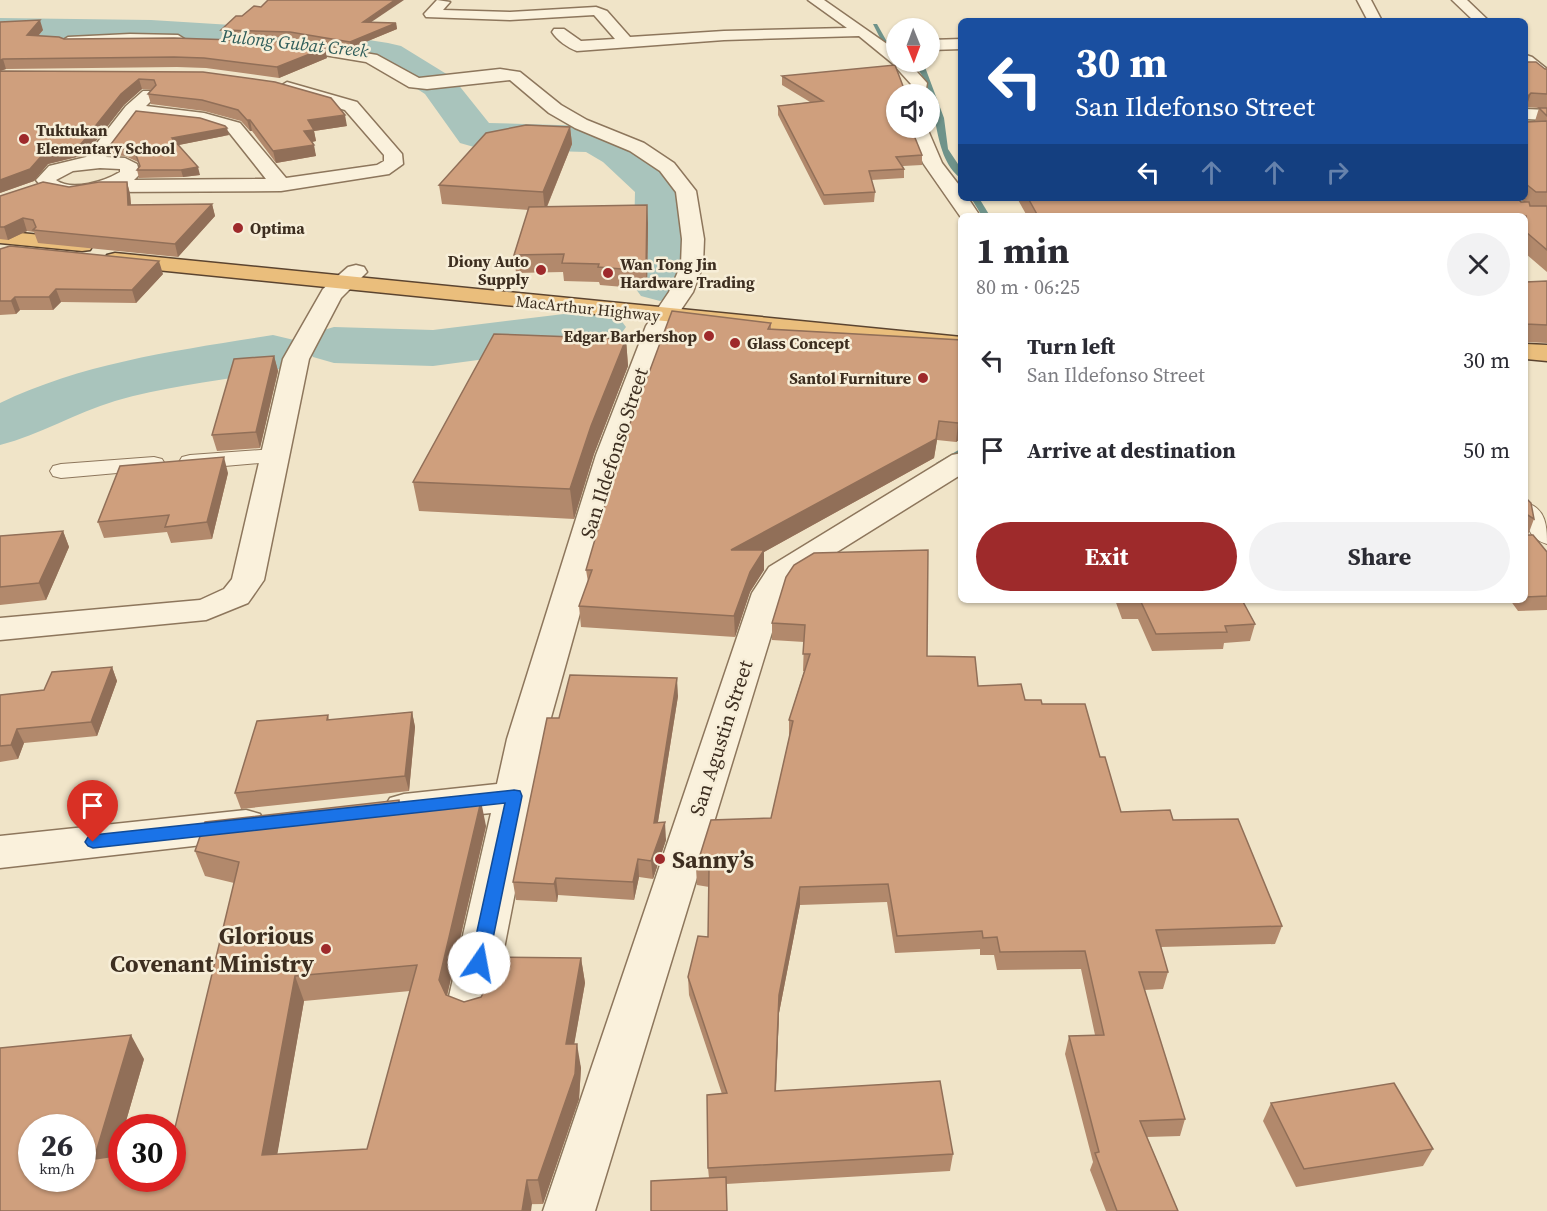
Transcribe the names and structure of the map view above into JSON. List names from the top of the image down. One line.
{"streets":{"highway":["MacArthur Highway"],"street":["San Ildefonso Street","San Agustin Street"]},"crossings":[["MacArthur Highway","San Ildefonso Street"]],"water":["Pulong Gubat Creek"],"places":["Tuktukan Elementary School","Optima","Diony Auto Supply","Wan Tong Jin Hardware Trading","Edgar Barbershop","Glass Concept","Santol Furniture","Sanny’s","Glorious Covenant Ministry"],"north":"bottom","page":{"turn":["30 m","San Ildefonso Street"],"heading":["1 min","80 m · 06:25"],"list":[{"name":"Turn left","note":"San Ildefonso Street","value":"30 m"},{"name":"Arrive at destination","value":"50 m"}],"buttons":["Exit","Share"],"speed":"26 km/h","limit":"30"}}
